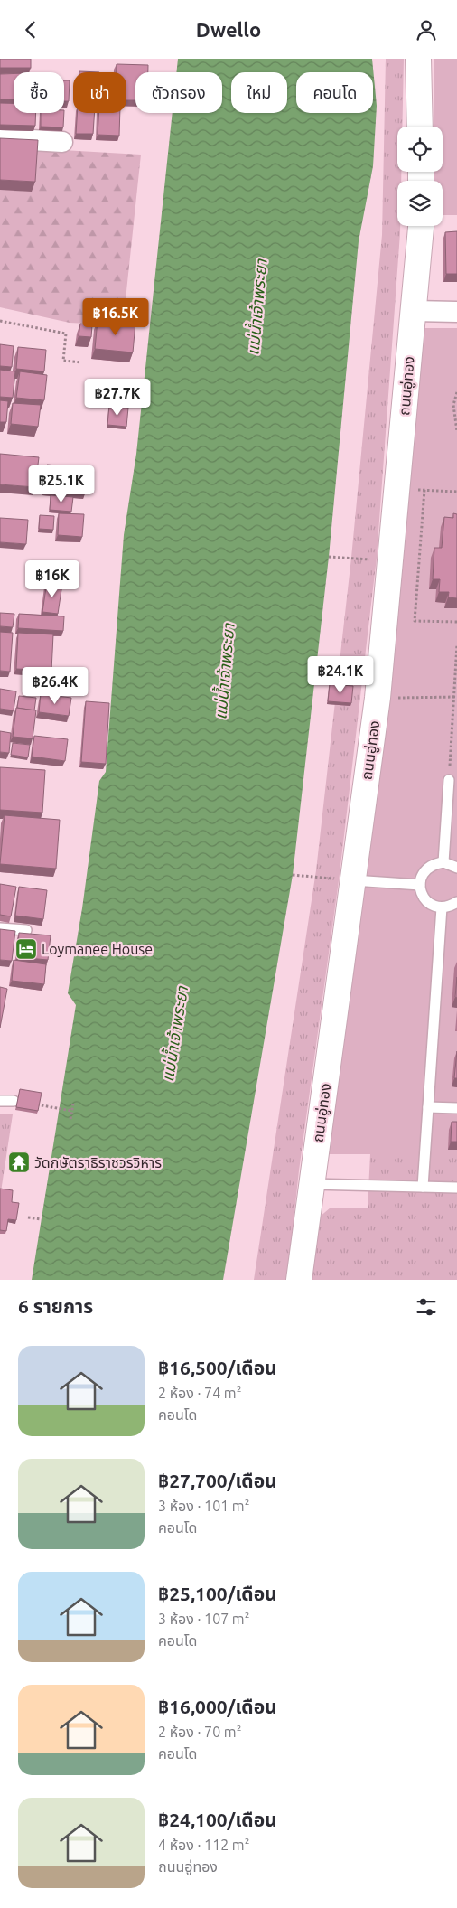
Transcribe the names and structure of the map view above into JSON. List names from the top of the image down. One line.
{"streets":{"main road":["ถนนอู่ทอง"]},"water":["แม่น้ำเจ้าพระยา"],"places":{"hotel":["Loymanee House"],"temple":["วัดกษัตราธิราชวรวิหาร"]},"page":{"header":"Dwello","chip":["ซื้อ","เช่า","ตัวกรอง","ใหม่","คอนโด"],"price":["฿16.5K","฿27.7K","฿25.1K","฿16K","฿24.1K","฿26.4K"],"heading":"6 รายการ","list":[{"name":"฿16,500/เดือน","note":"2 ห้อง · 74 m² · คอนโด"},{"name":"฿27,700/เดือน","note":"3 ห้อง · 101 m² · คอนโด"},{"name":"฿25,100/เดือน","note":"3 ห้อง · 107 m² · คอนโด"},{"name":"฿16,000/เดือน","note":"2 ห้อง · 70 m² · คอนโด"},{"name":"฿24,100/เดือน","note":"4 ห้อง · 112 m² · ถนนอู่ทอง"}]}}
